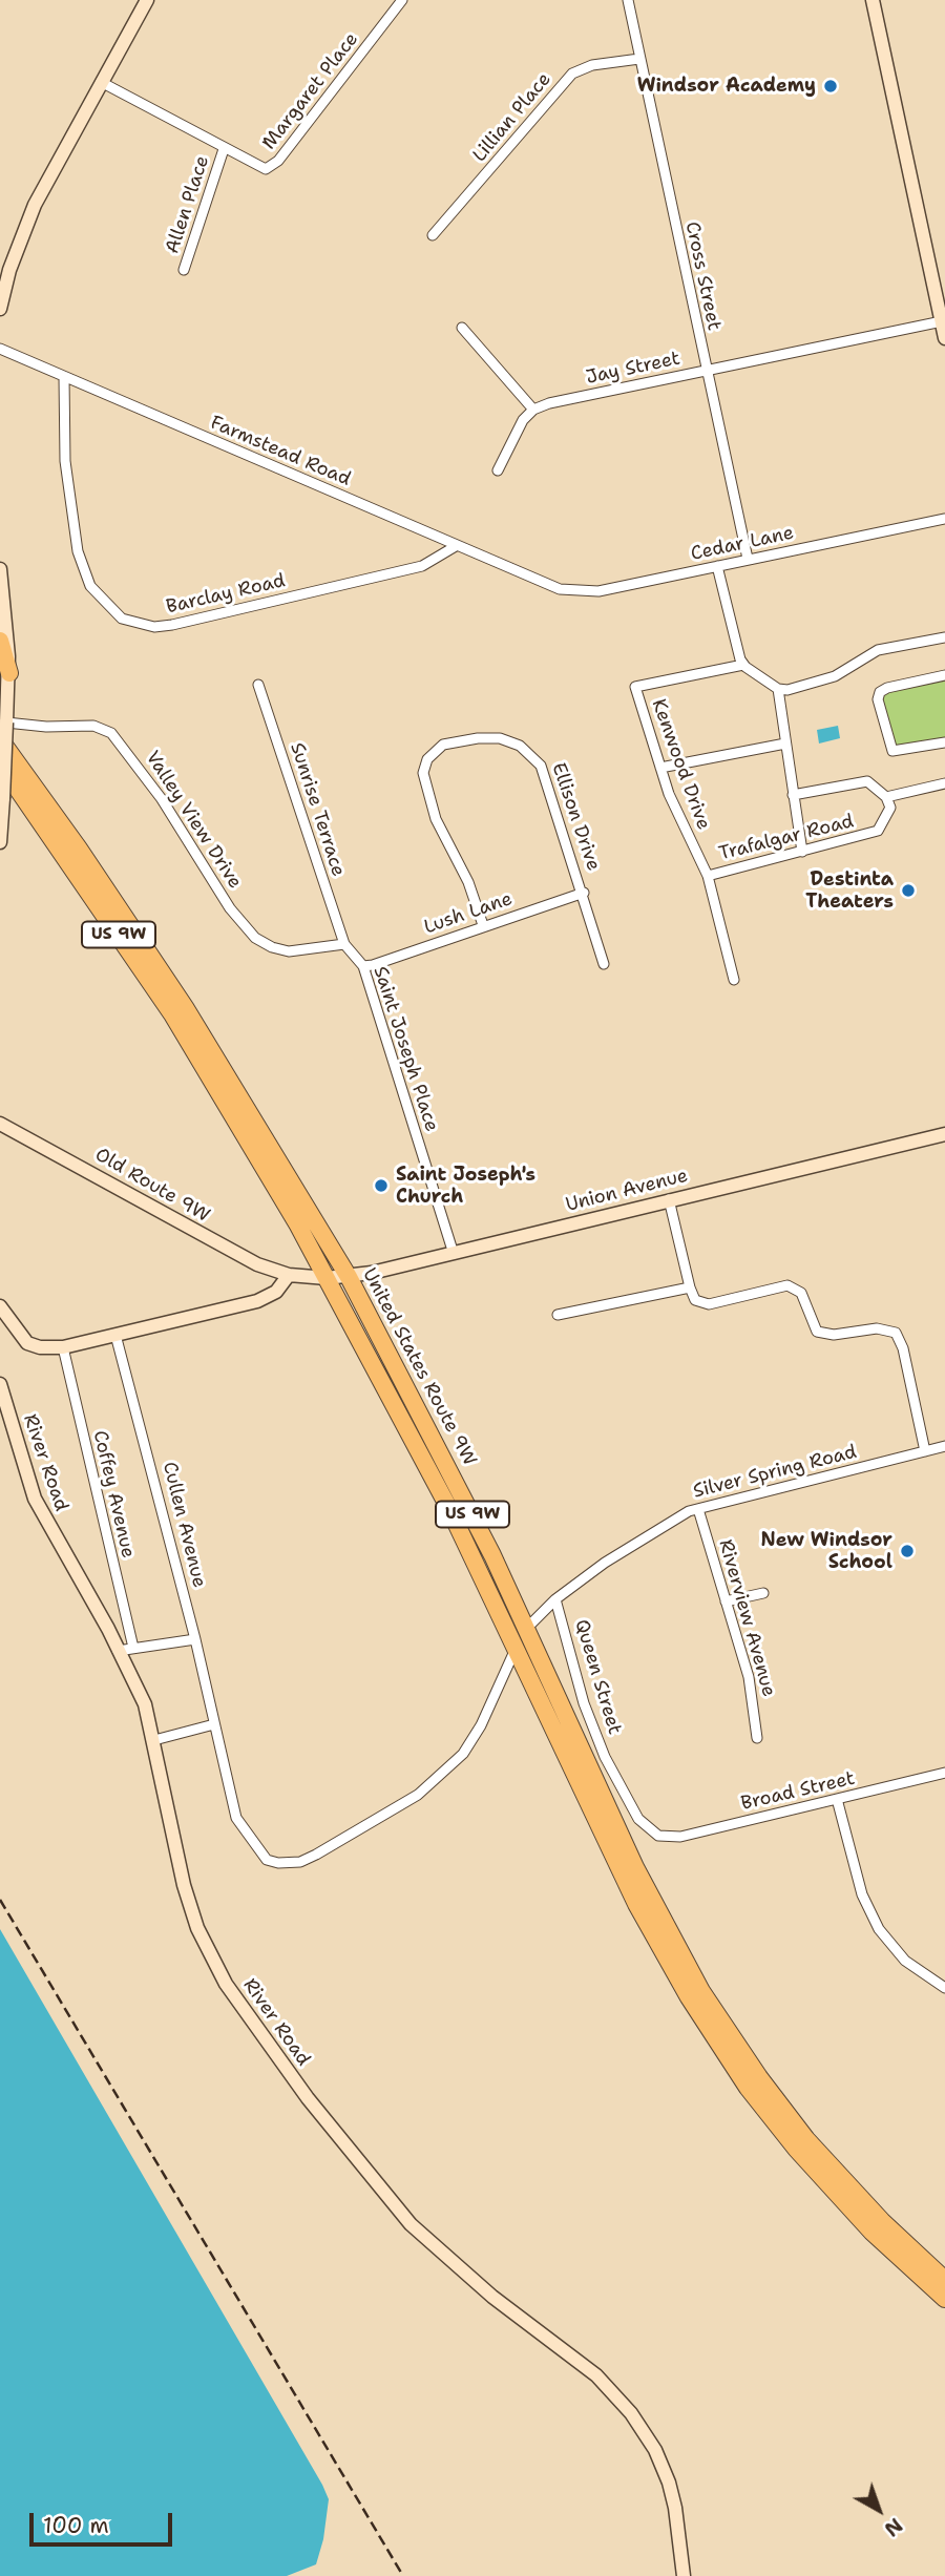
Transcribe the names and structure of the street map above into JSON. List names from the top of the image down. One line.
{"streets":{"highway":["US 9W","United States Route 9W"],"street":["Margaret Place","Lillian Place","Allen Place","Cross Street","Jay Street","Farmstead Road","Cedar Lane","Barclay Road","Kenwood Drive","Sunrise Terrace","Ellison Drive","Valley View Drive","Trafalgar Road","Lush Lane","Saint Joseph Place","Old Route 9W","Union Avenue","River Road","Silver Spring Road","Coffey Avenue","Cullen Avenue","Riverview Avenue","Queen Street","Broad Street"]},"crossings":[["Margaret Place","Allen Place"],["Lillian Place","Cross Street"],["Cross Street","Jay Street"],["Cross Street","Cedar Lane"],["Farmstead Road","Cedar Lane"],["Farmstead Road","Barclay Road"],["Kenwood Drive","Trafalgar Road"],["Sunrise Terrace","Valley View Drive"],["Sunrise Terrace","Saint Joseph Place"],["Ellison Drive","Lush Lane"],["Valley View Drive","Saint Joseph Place"],["Lush Lane","Saint Joseph Place"],["Saint Joseph Place","Union Avenue"],["Old Route 9W","Union Avenue"],["Union Avenue","United States Route 9W"],["United States Route 9W","Silver Spring Road"],["Silver Spring Road","Cullen Avenue"],["Silver Spring Road","Riverview Avenue"],["Silver Spring Road","Queen Street"],["Queen Street","Broad Street"]],"places":["Windsor Academy","Destinta Theaters","Saint Joseph's Church","New Windsor School"],"scale_bar":"100 m","north":"bottom right"}
